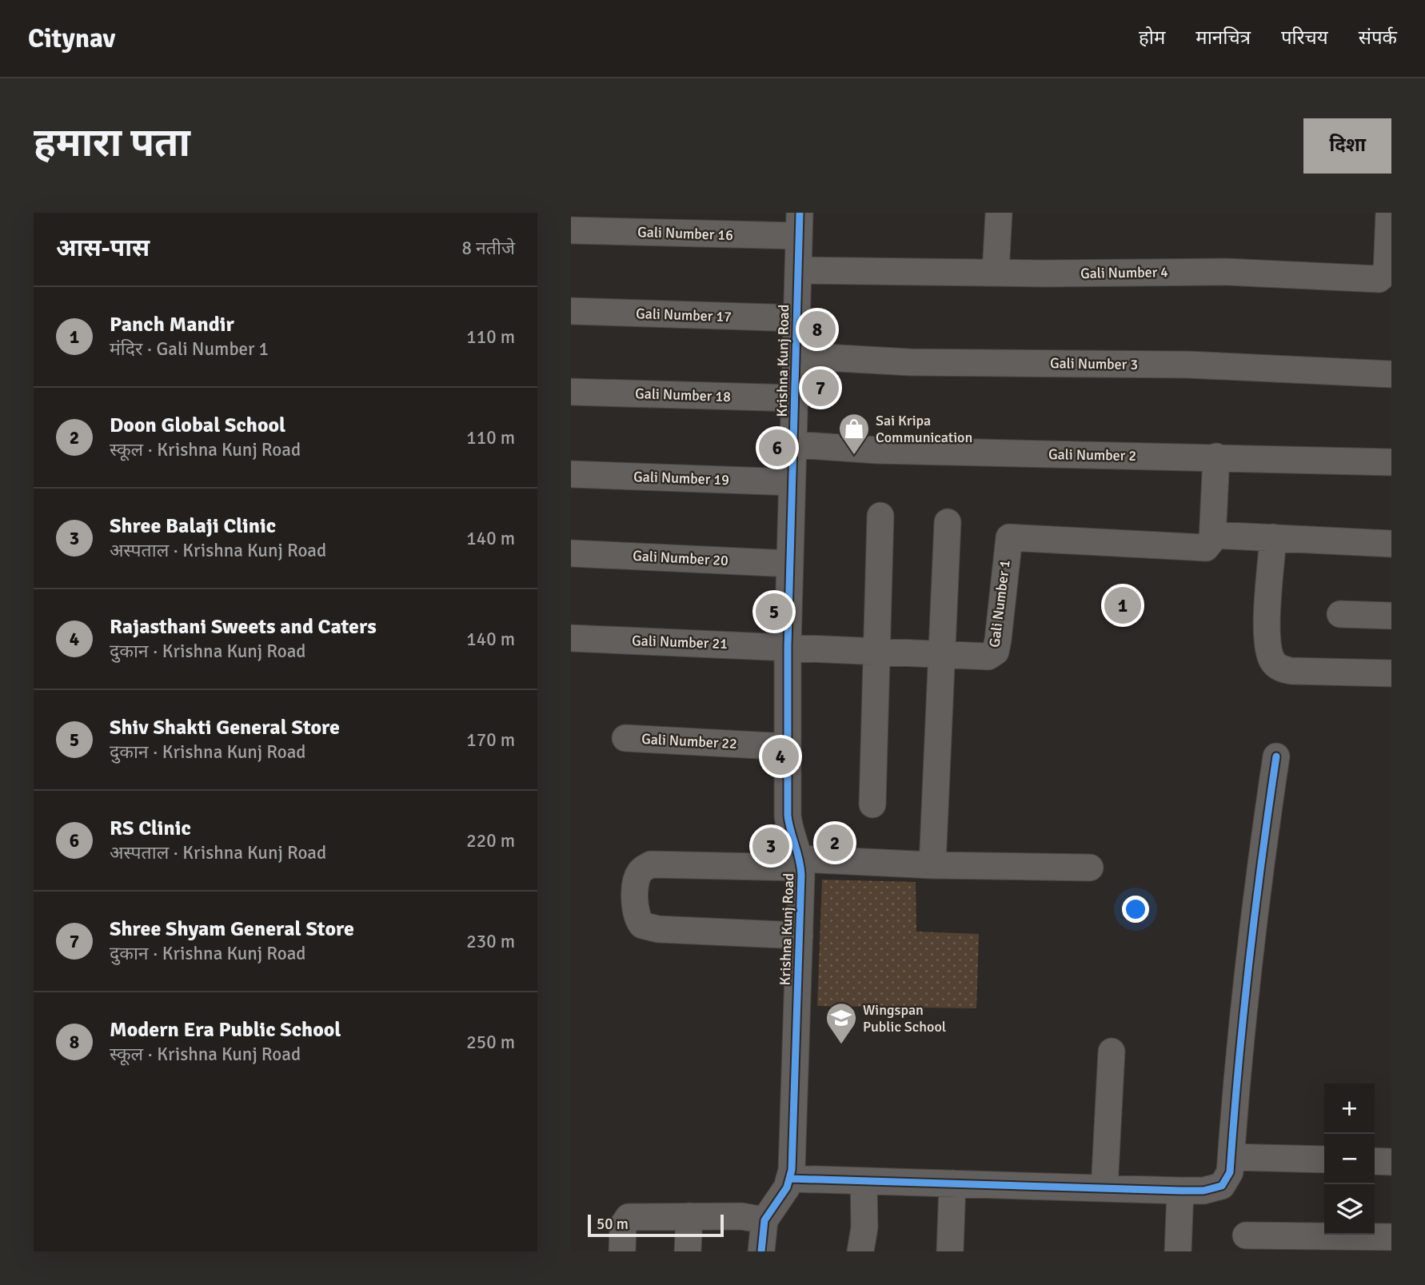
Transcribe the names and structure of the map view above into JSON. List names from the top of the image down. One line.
{"streets":{"street":["Gali Number 16","Gali Number 4","Gali Number 17","Krishna Kunj Road","Gali Number 3","Gali Number 18","Gali Number 2","Gali Number 19","Gali Number 20","Gali Number 1","Gali Number 21","Gali Number 22"]},"crossings":[["Gali Number 16","Krishna Kunj Road"],["Gali Number 4","Krishna Kunj Road"],["Gali Number 17","Krishna Kunj Road"],["Krishna Kunj Road","Gali Number 3"],["Krishna Kunj Road","Gali Number 18"],["Krishna Kunj Road","Gali Number 2"],["Krishna Kunj Road","Gali Number 19"],["Krishna Kunj Road","Gali Number 20"],["Krishna Kunj Road","Gali Number 1"],["Krishna Kunj Road","Gali Number 21"],["Krishna Kunj Road","Gali Number 22"],["Gali Number 1","Gali Number 21"]],"places":{"shop":["Sai Kripa Communication"],"school or university":["Wingspan Public School"]},"scale_bar":"50 m","page":{"header":"Citynav","nav":["होम","मानचित्र","परिचय","संपर्क"],"buttons":"दिशा","title":"हमारा पता","heading":["आस-पास","8 नतीजे"],"list":[{"mark":"1","name":"Panch Mandir","note":"मंदिर · Gali Number 1","value":"110 m"},{"mark":"2","name":"Doon Global School","note":"स्कूल · Krishna Kunj Road","value":"110 m"},{"mark":"3","name":"Shree Balaji Clinic","note":"अस्पताल · Krishna Kunj Road","value":"140 m"},{"mark":"4","name":"Rajasthani Sweets and Caters","note":"दुकान · Krishna Kunj Road","value":"140 m"},{"mark":"5","name":"Shiv Shakti General Store","note":"दुकान · Krishna Kunj Road","value":"170 m"},{"mark":"6","name":"RS Clinic","note":"अस्पताल · Krishna Kunj Road","value":"220 m"},{"mark":"7","name":"Shree Shyam General Store","note":"दुकान · Krishna Kunj Road","value":"230 m"},{"mark":"8","name":"Modern Era Public School","note":"स्कूल · Krishna Kunj Road","value":"250 m"}],"pins":["8","7","6","1","5","4","2","3"],"map_buttons":["+","−"],"scale":"50 m"}}
